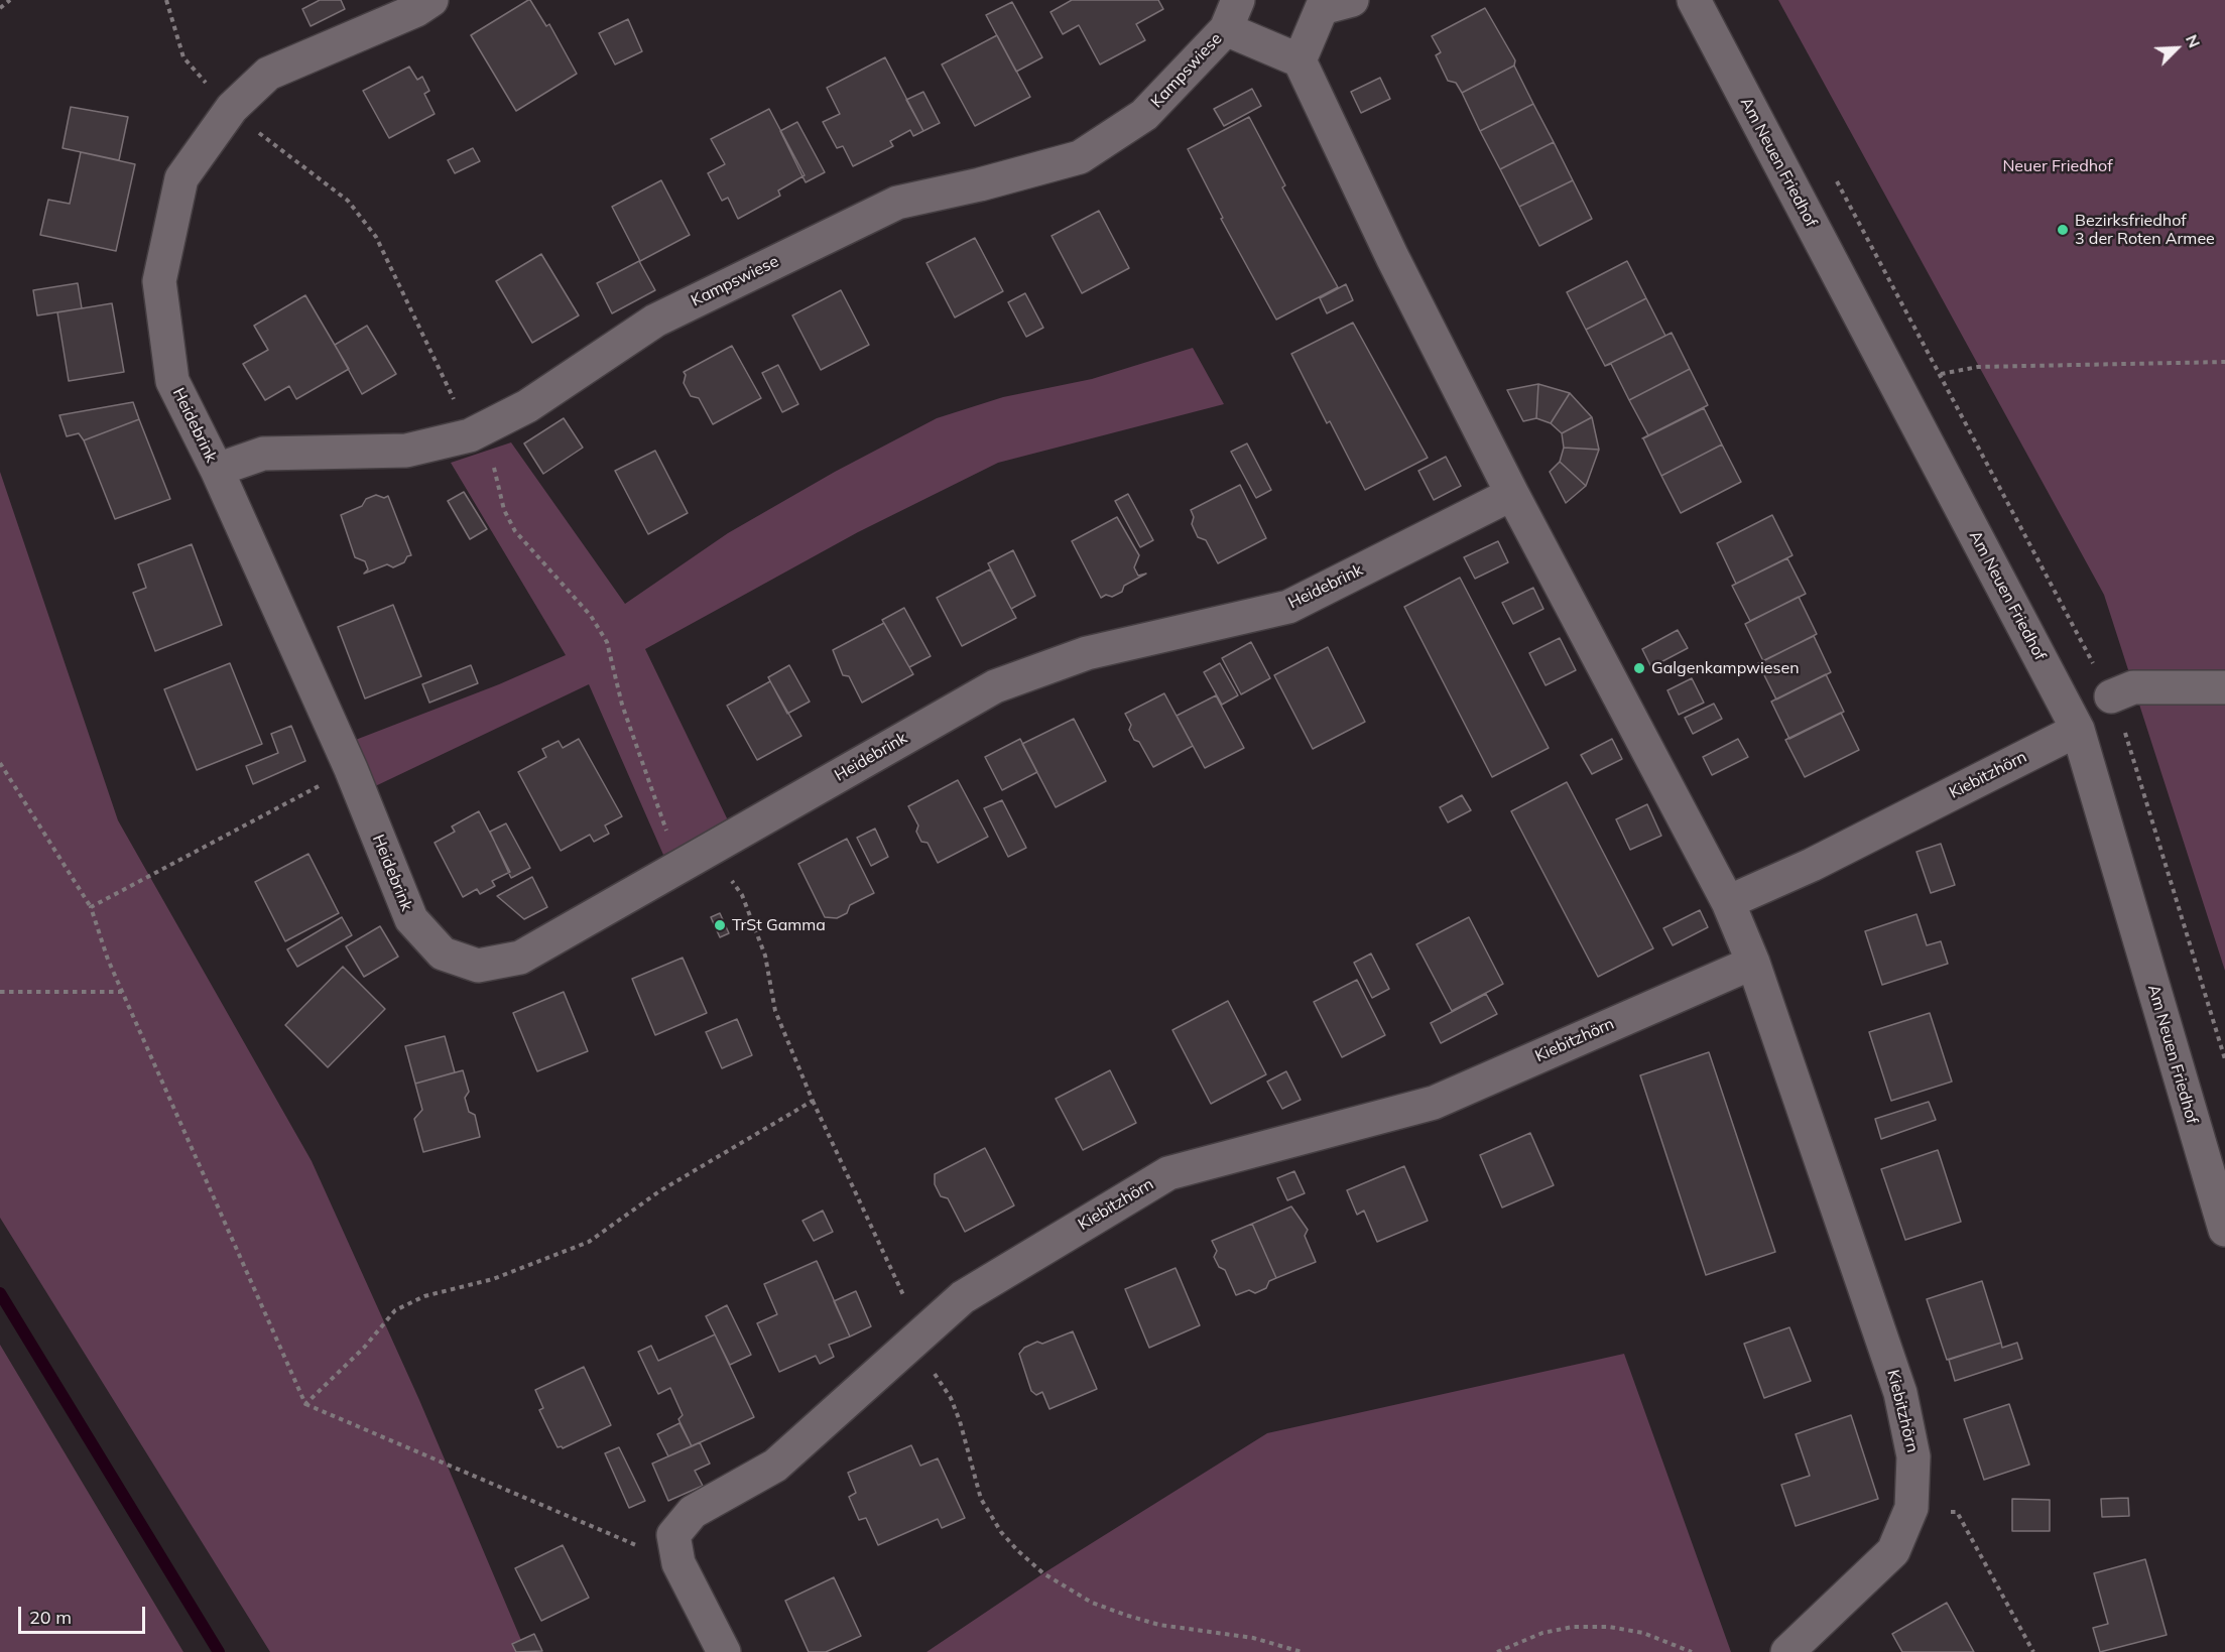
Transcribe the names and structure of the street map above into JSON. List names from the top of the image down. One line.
{"streets":{"street":["Kampswiese","Am Neuen Friedhof","Heidebrink","Kiebitzhörn"]},"crossings":[["Kampswiese","Heidebrink"],["Am Neuen Friedhof","Kiebitzhörn"]],"parks":["Neuer Friedhof"],"places":["Bezirksfriedhof 3 der Roten Armee","Galgenkampwiesen","TrSt Gamma"],"scale_bar":"20 m","north":"top right"}
